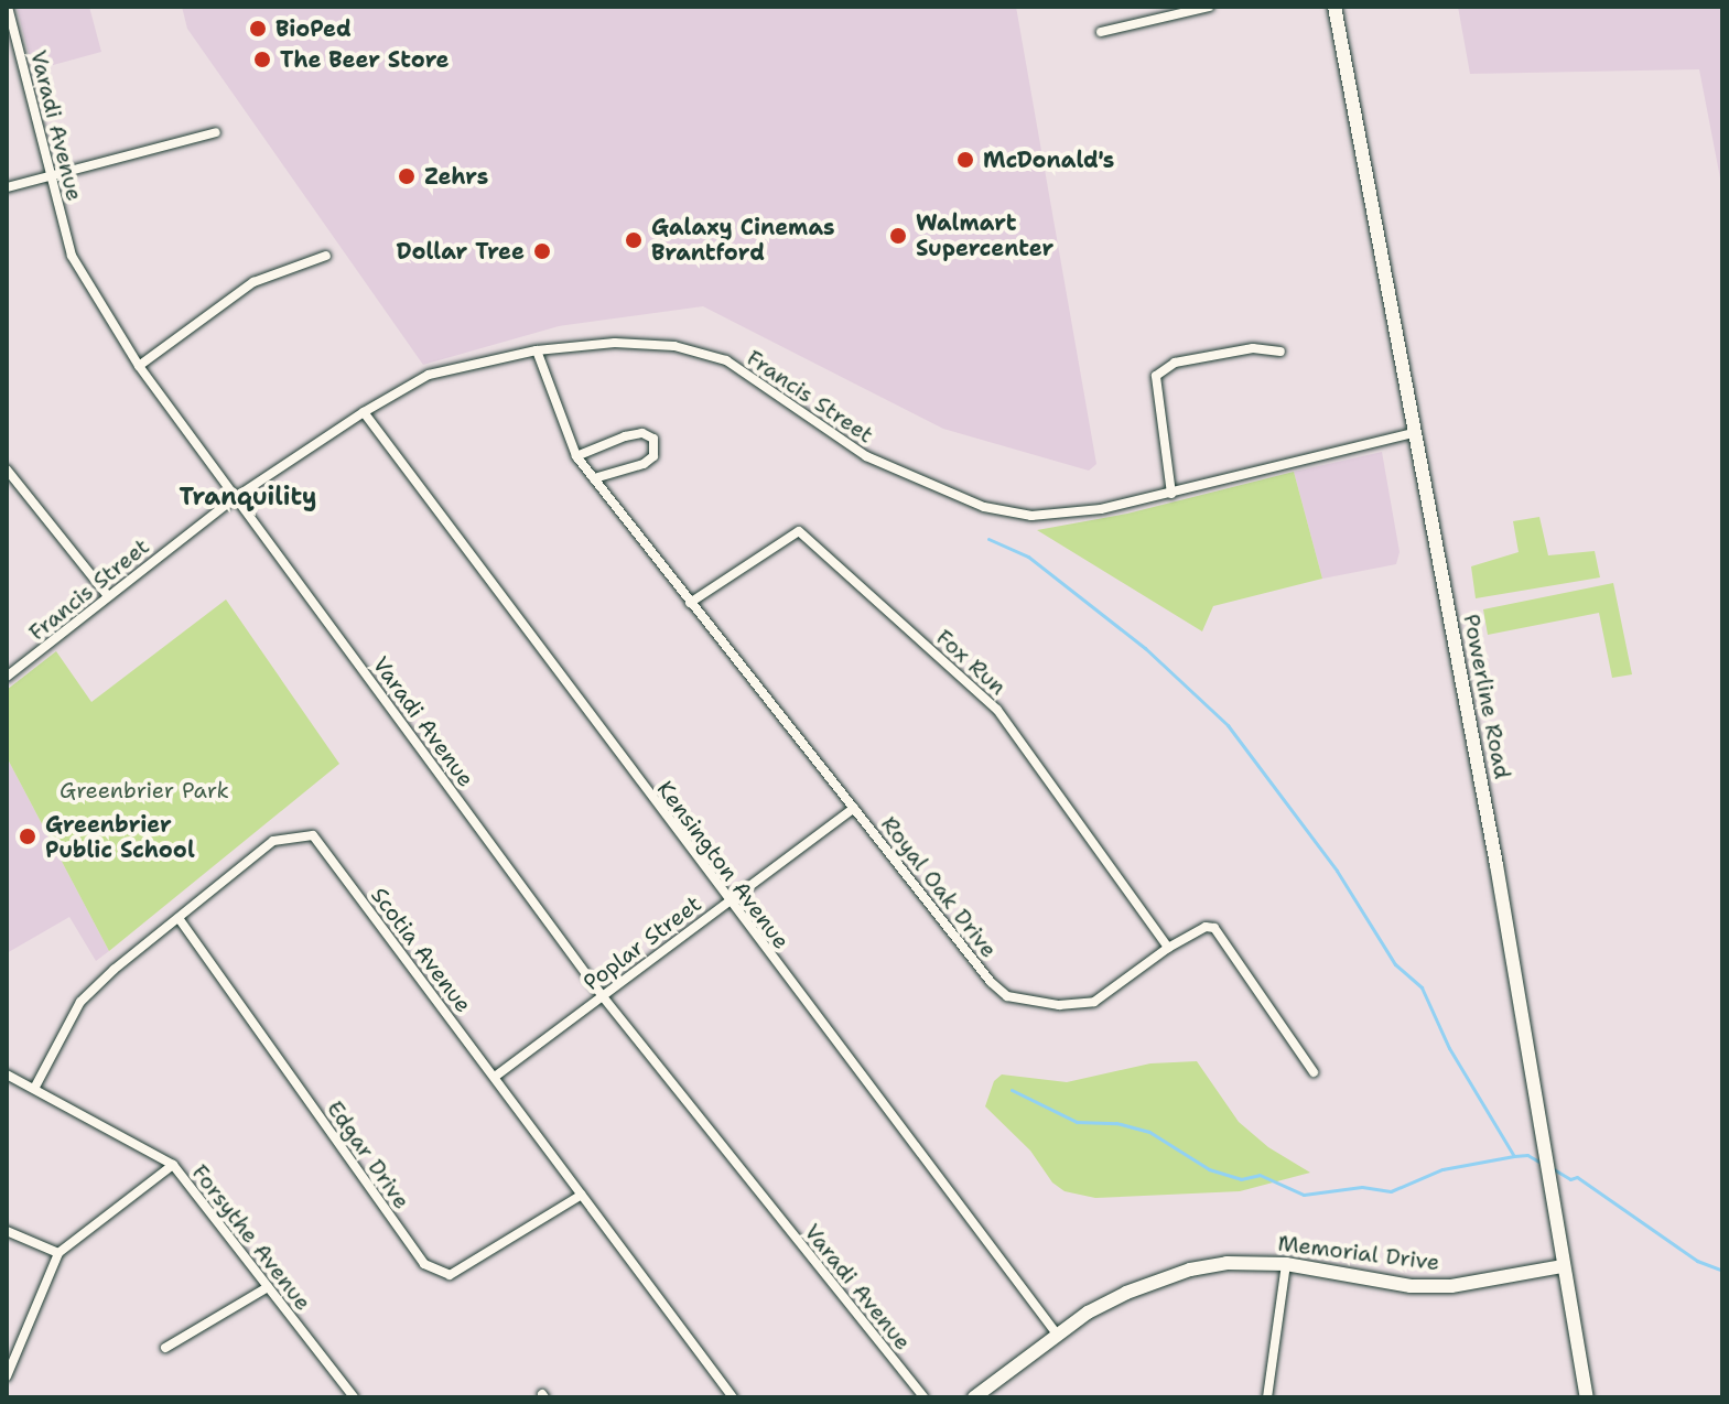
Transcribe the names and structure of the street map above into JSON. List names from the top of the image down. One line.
{"streets":{"main road":["Powerline Road","Memorial Drive"],"street":["Varadi Avenue","Francis Street","Fox Run","Kensington Avenue","Royal Oak Drive","Poplar Street","Scotia Avenue","Edgar Drive","Forsythe Avenue"]},"crossings":[["Varadi Avenue","Francis Street"],["Varadi Avenue","Poplar Street"],["Francis Street","Powerline Road"],["Francis Street","Kensington Avenue"],["Francis Street","Royal Oak Drive"],["Fox Run","Royal Oak Drive"],["Powerline Road","Memorial Drive"],["Kensington Avenue","Poplar Street"],["Kensington Avenue","Memorial Drive"],["Royal Oak Drive","Poplar Street"],["Poplar Street","Scotia Avenue"],["Scotia Avenue","Edgar Drive"],["Scotia Avenue","Forsythe Avenue"]],"districts":["Tranquility"],"parks":["Greenbrier Park"],"places":["BioPed","The Beer Store","McDonald's","Zehrs","Walmart Supercenter","Galaxy Cinemas Brantford","Dollar Tree","Greenbrier Public School"]}
